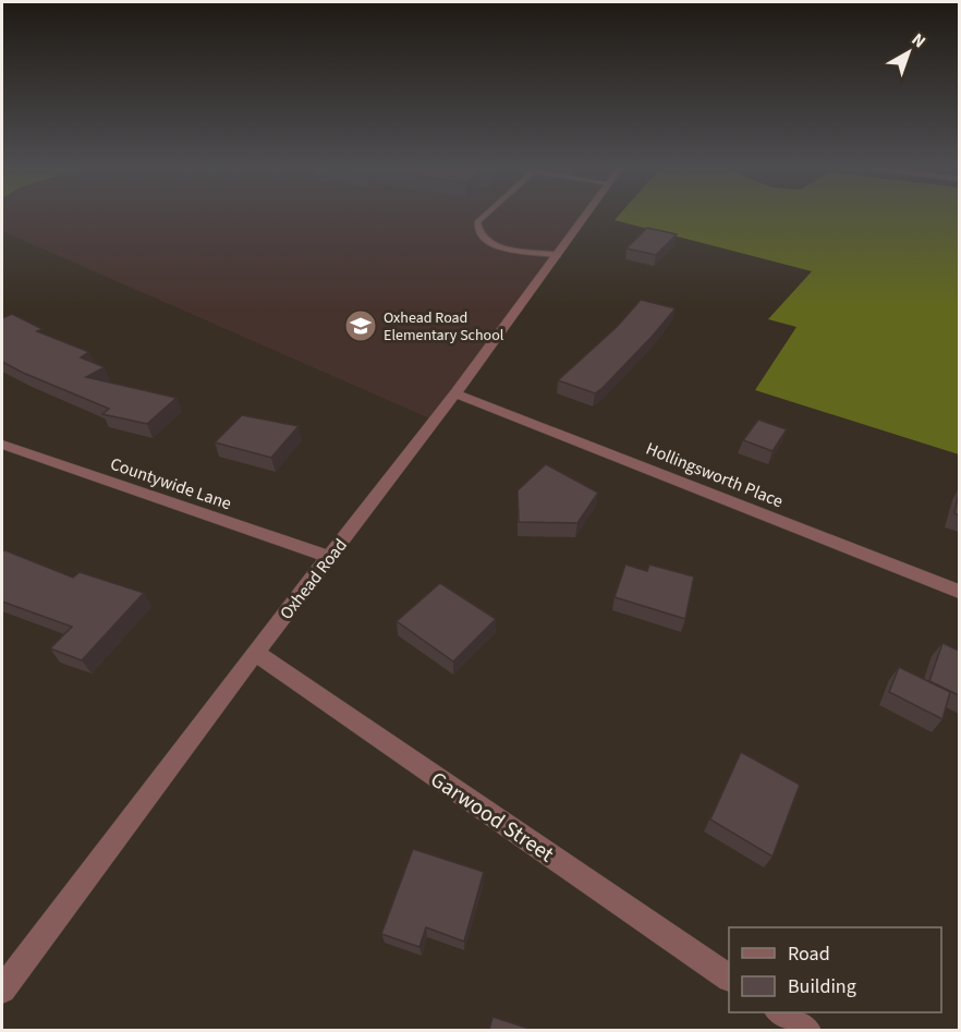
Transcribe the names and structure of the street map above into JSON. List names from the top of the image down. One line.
{"streets":{"street":["Hollingsworth Place","Countywide Lane","Oxhead Road","Garwood Street"]},"crossings":[["Hollingsworth Place","Oxhead Road"],["Countywide Lane","Oxhead Road"],["Oxhead Road","Garwood Street"]],"places":{"school or university":["Oxhead Road Elementary School"]},"legend":["Road","Building"],"north":"top right"}
